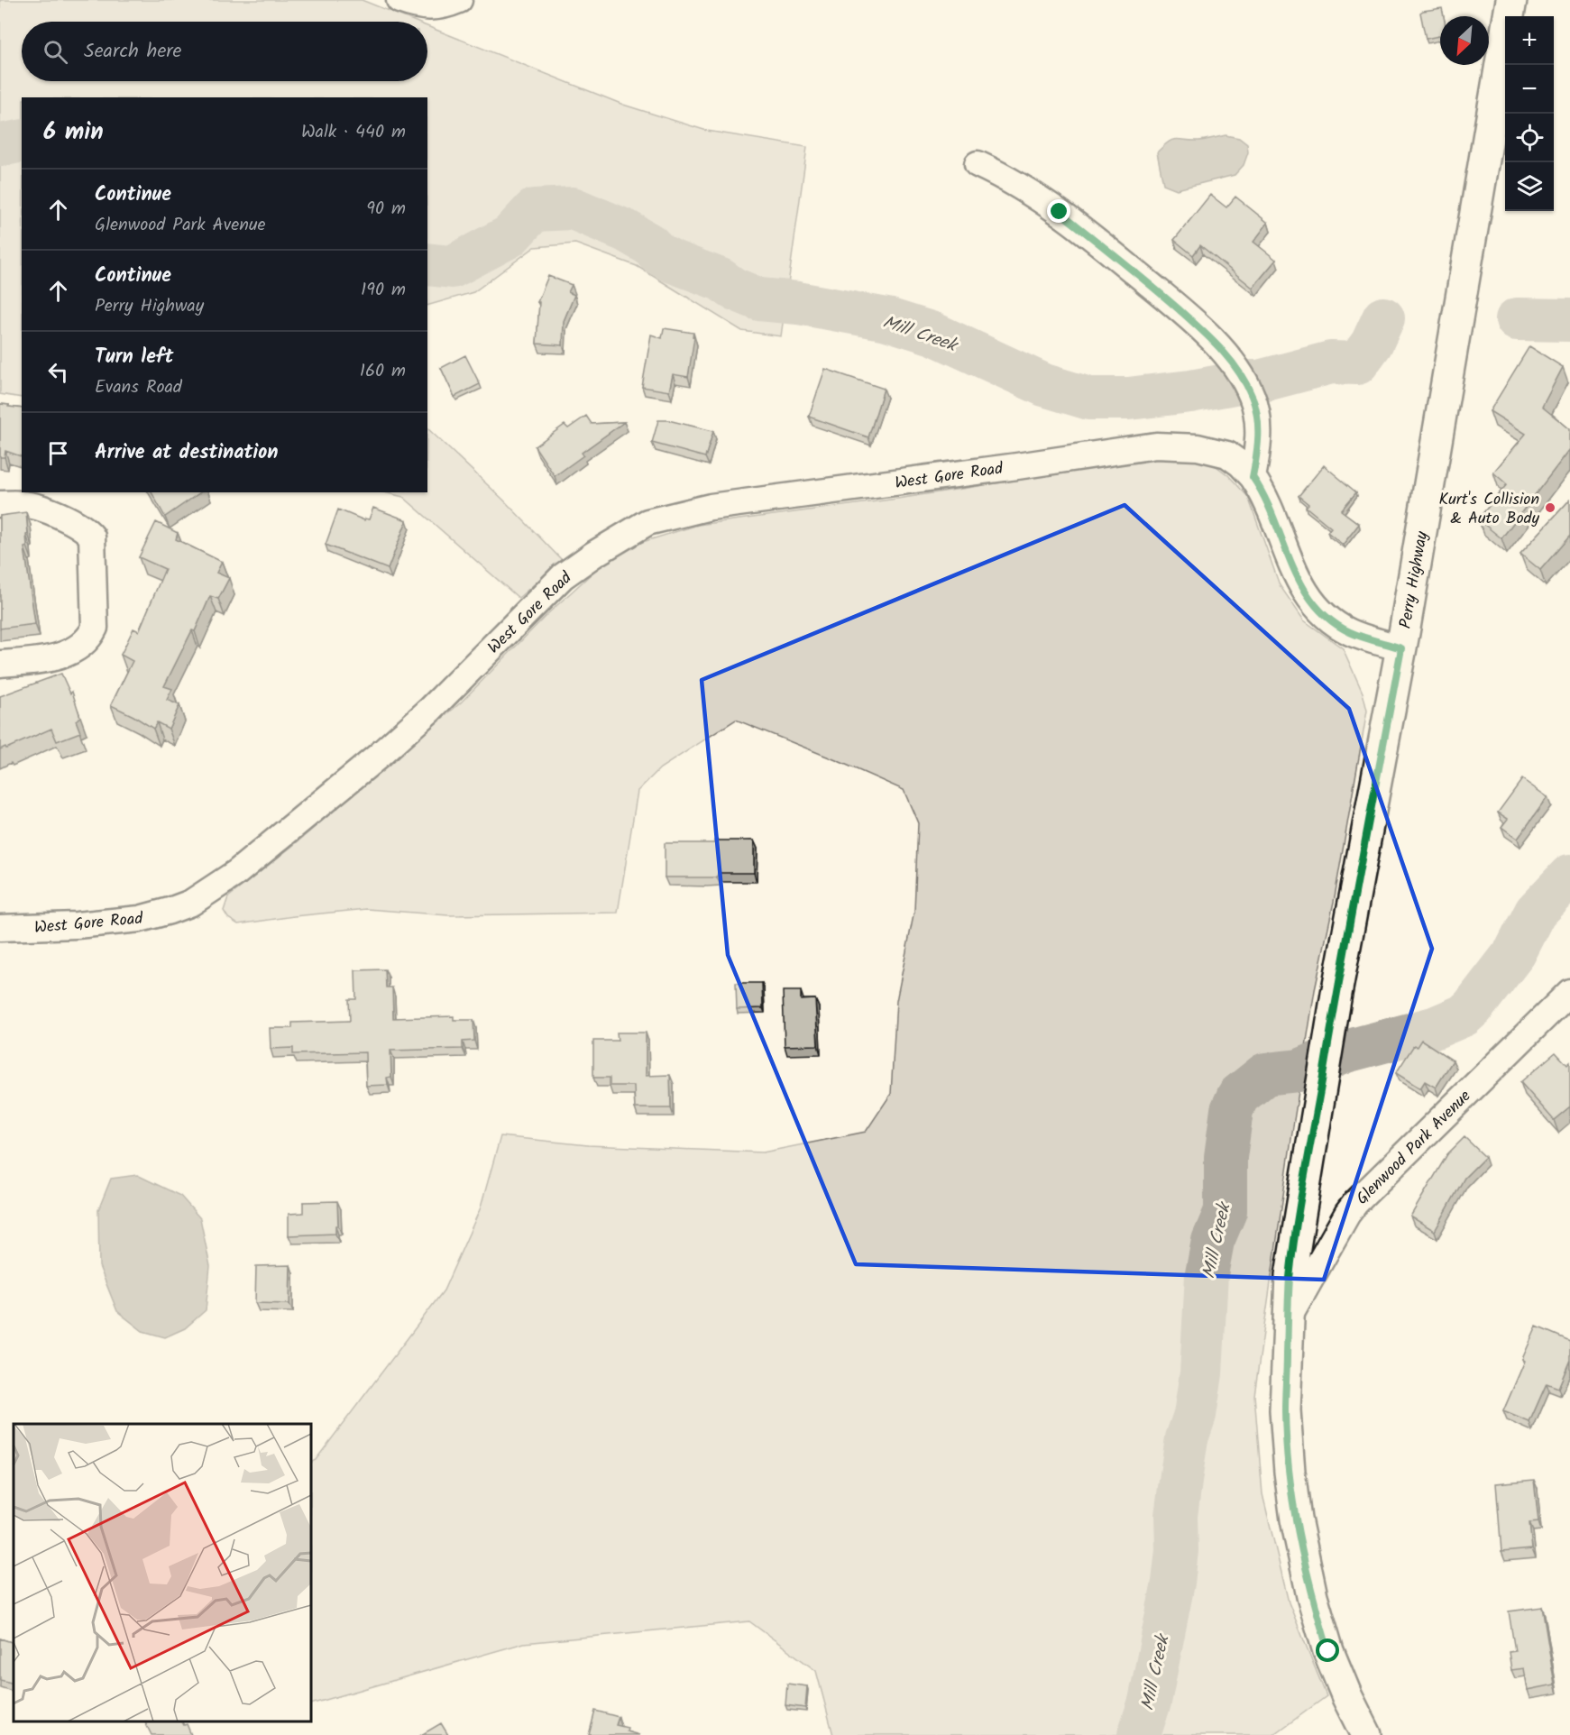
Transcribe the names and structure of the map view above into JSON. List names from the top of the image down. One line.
{"streets":{"main road":["Perry Highway","Glenwood Park Avenue"],"street":["West Gore Road"]},"crossings":[["West Gore Road","Perry Highway"],["Perry Highway","Glenwood Park Avenue"]],"water":["Mill Creek"],"places":["Kurt's Collision & Auto Body"],"north":"bottom left","page":{"map_buttons":["+","−"],"search":"Search here","heading":["6 min","Walk · 440 m"],"list":[["Continue","Glenwood Park Avenue","90 m"],["Continue","Perry Highway","190 m"],["Turn left","Evans Road","160 m"],"Arrive at destination"]}}
